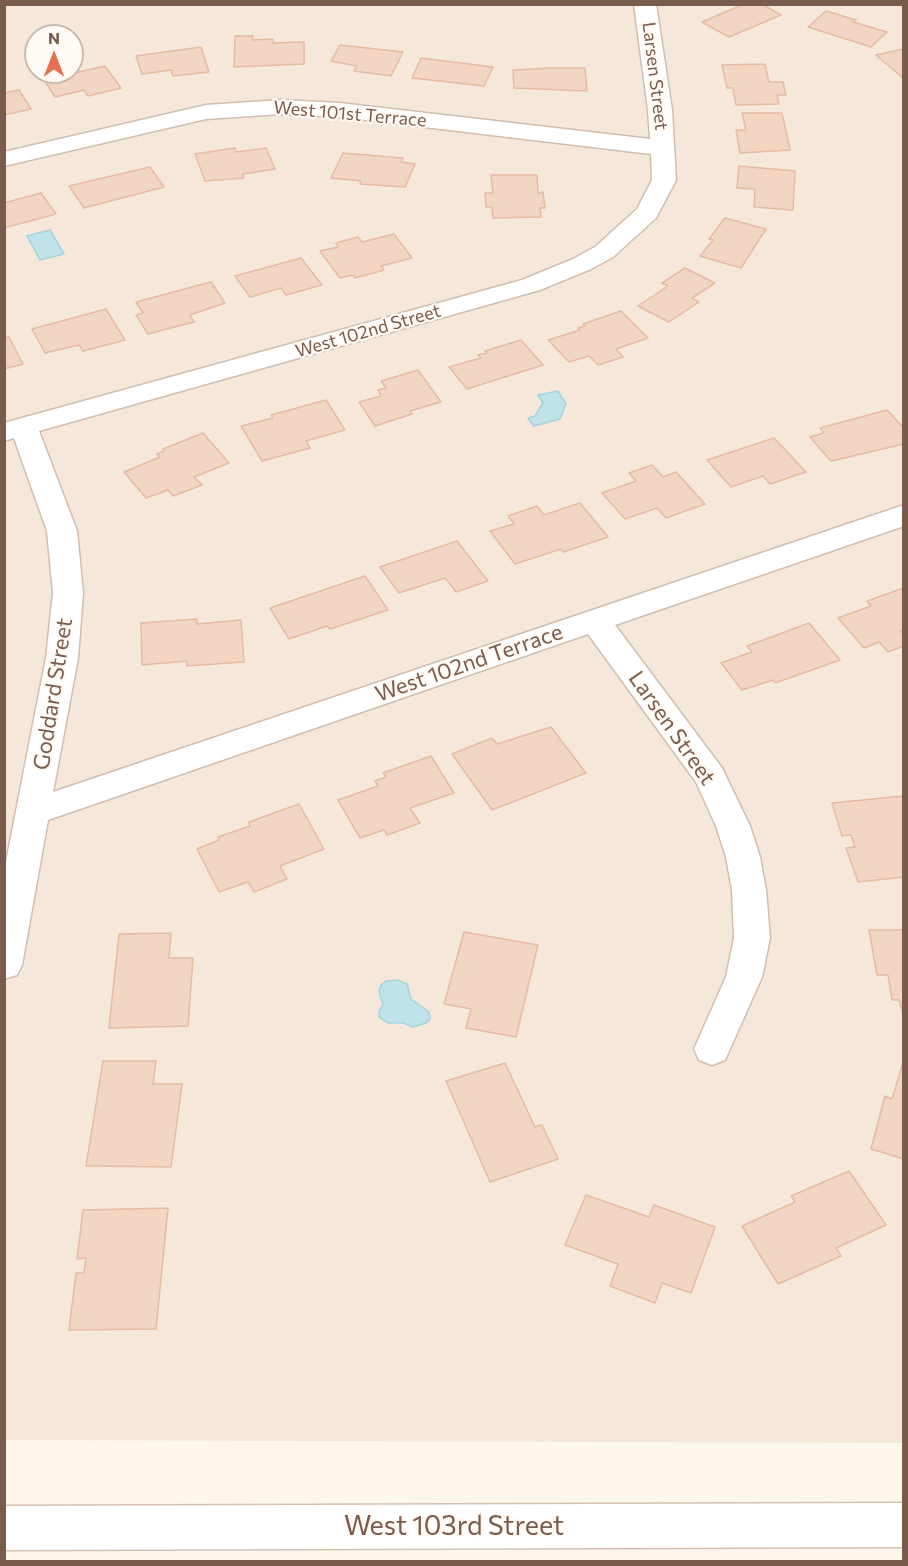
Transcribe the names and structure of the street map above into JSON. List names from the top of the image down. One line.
{"streets":{"street":["Larsen Street","West 101st Terrace","West 102nd Street","West 102nd Terrace","Goddard Street","West 103rd Street"]},"crossings":[["Larsen Street","West 101st Terrace"],["Larsen Street","West 102nd Street"],["Larsen Street","West 102nd Terrace"],["West 101st Terrace","West 102nd Street"],["West 102nd Street","Goddard Street"],["West 102nd Terrace","Goddard Street"]],"north":"top"}
